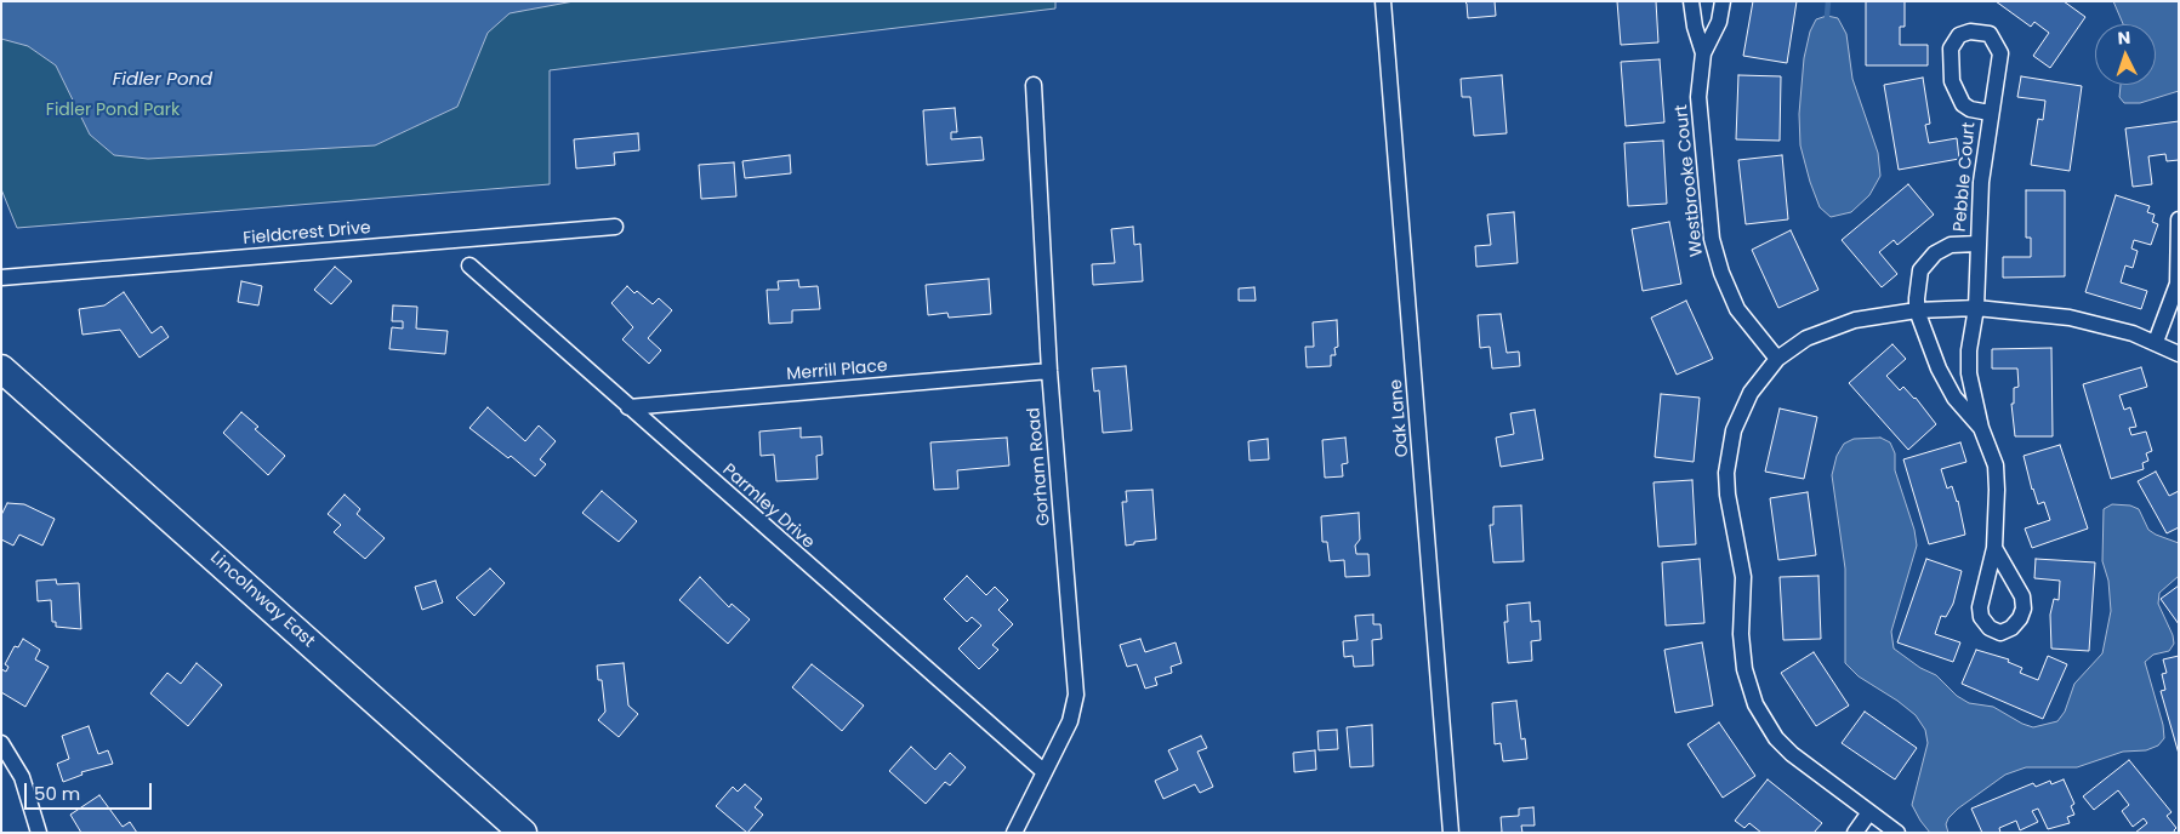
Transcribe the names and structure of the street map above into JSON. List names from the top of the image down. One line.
{"streets":{"highway":["Lincolnway East"],"street":["Pebble Court","Westbrooke Court","Fieldcrest Drive","Merrill Place","Oak Lane","Gorham Road","Parmley Drive"]},"crossings":[["Merrill Place","Gorham Road"],["Merrill Place","Parmley Drive"],["Gorham Road","Parmley Drive"]],"water":["Fidler Pond"],"parks":["Fidler Pond Park"],"scale_bar":"50 m","north":"top"}
